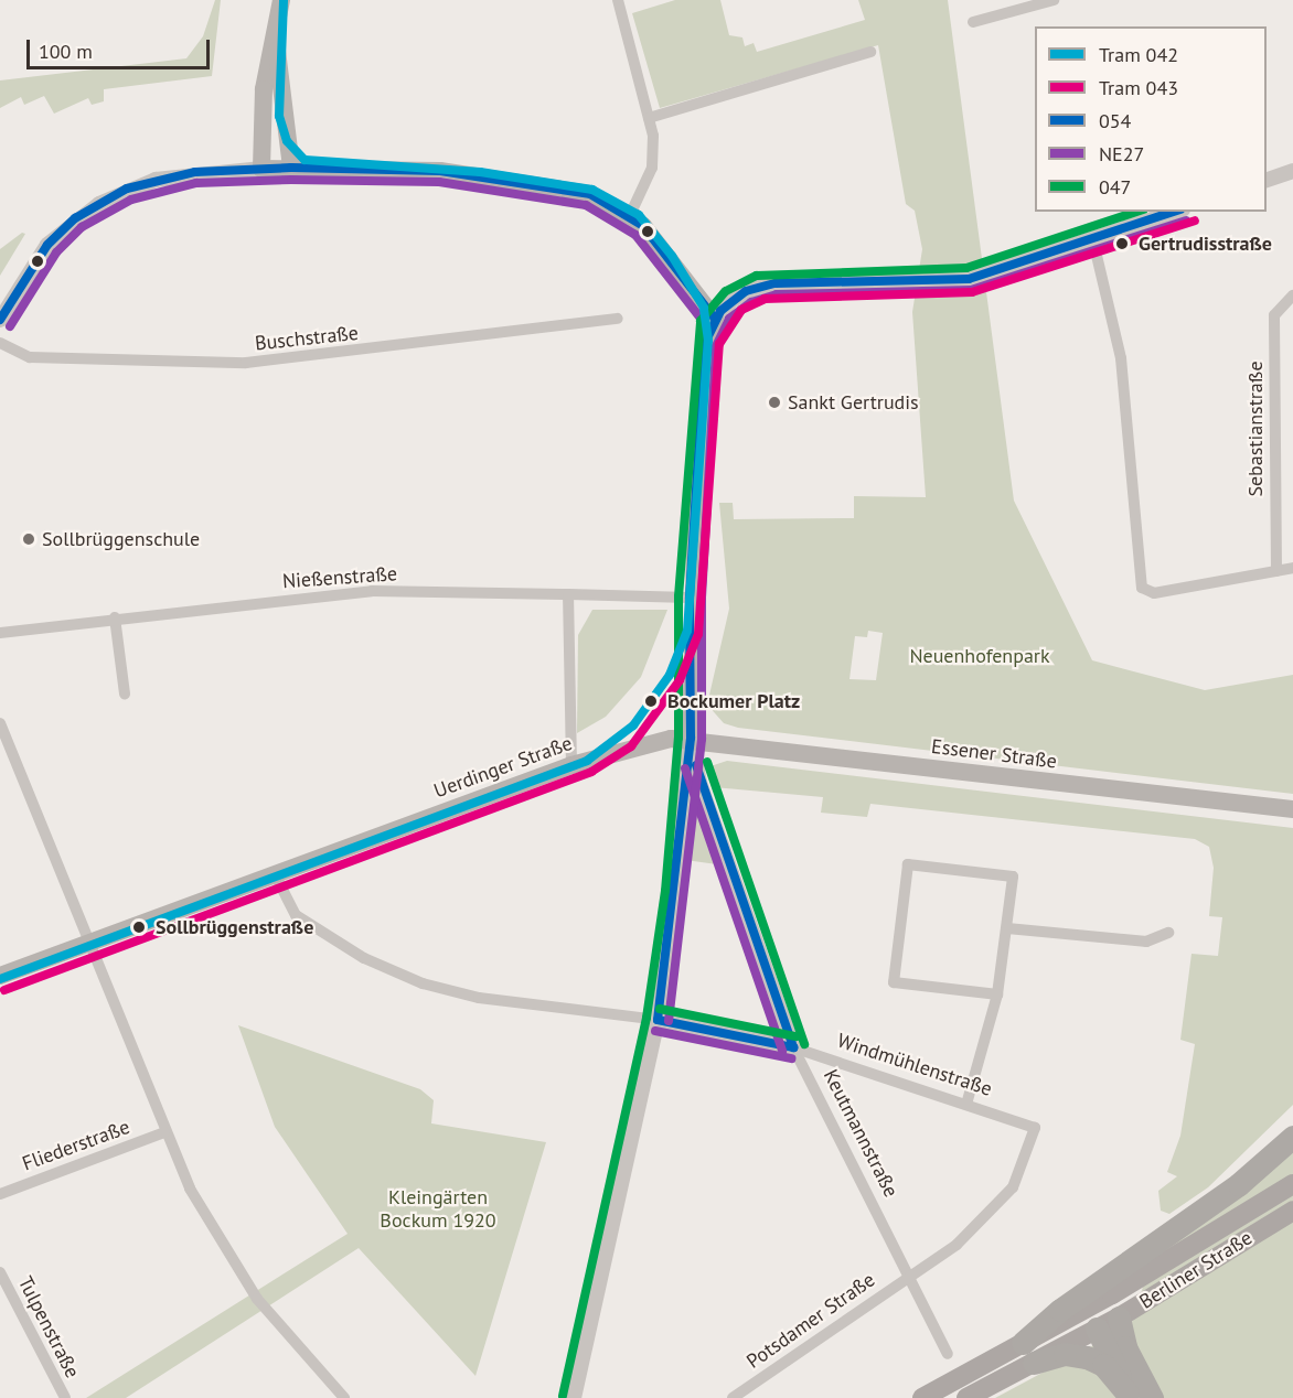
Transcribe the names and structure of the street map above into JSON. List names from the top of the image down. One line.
{"streets":{"main road":["Essener Straße","Uerdinger Straße","Berliner Straße"],"street":["Buschstraße","Sebastianstraße","Nießenstraße","Windmühlenstraße","Keutmannstraße","Fliederstraße","Potsdamer Straße","Tulpenstraße"]},"crossings":[["Essener Straße","Uerdinger Straße"],["Essener Straße","Keutmannstraße"],["Uerdinger Straße","Windmühlenstraße"],["Uerdinger Straße","Keutmannstraße"],["Windmühlenstraße","Keutmannstraße"],["Windmühlenstraße","Potsdamer Straße"],["Keutmannstraße","Potsdamer Straße"]],"parks":["Neuenhofenpark","Kleingärten Bockum 1920"],"places":["Gertrudisstraße","Sankt Gertrudis","Sollbrüggenschule","Bockumer Platz","Sollbrüggenstraße"],"lines":["tram line 042","transit line 054","transit line NE27","transit line 047","tram line 043"],"legend":["Tram 042","Tram 043","054","NE27","047"],"scale_bar":"100 m"}
